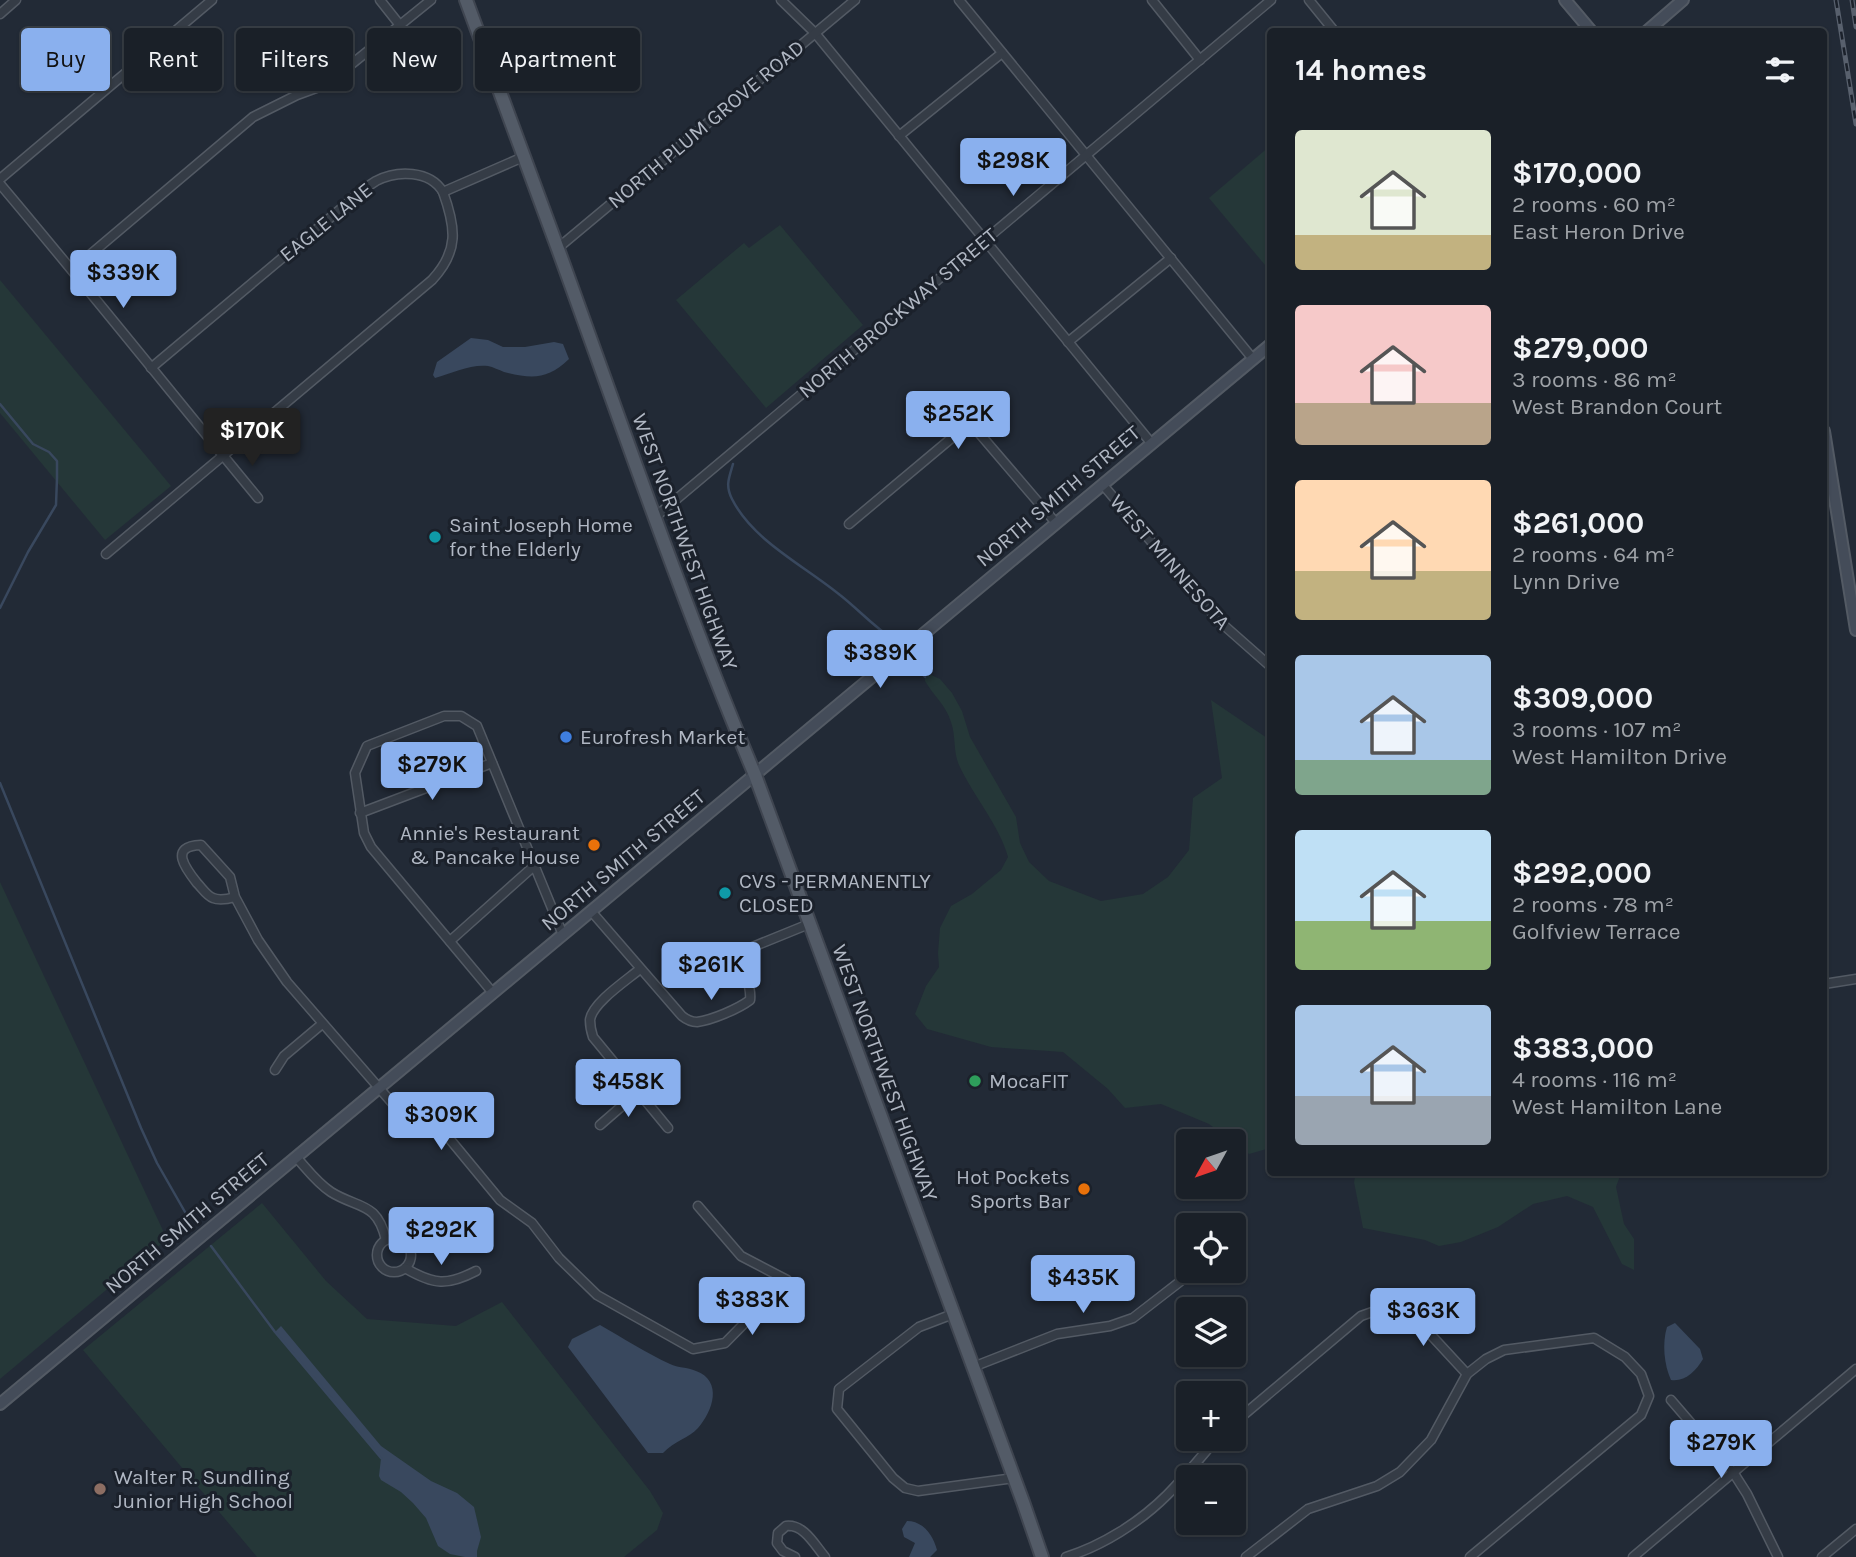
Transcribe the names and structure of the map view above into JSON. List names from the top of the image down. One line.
{"streets":{"main road":["WEST NORTHWEST HIGHWAY"],"street":["NORTH PLUM GROVE ROAD","EAGLE LANE","NORTH BROCKWAY STREET","NORTH SMITH STREET","WEST MINNESOTA"]},"crossings":[["NORTH PLUM GROVE ROAD","WEST NORTHWEST HIGHWAY"],["NORTH BROCKWAY STREET","WEST NORTHWEST HIGHWAY"],["NORTH SMITH STREET","WEST NORTHWEST HIGHWAY"],["NORTH SMITH STREET","WEST MINNESOTA"]],"places":["Saint Joseph Home for the Elderly","Eurofresh Market","Annie's Restaurant & Pancake House","CVS - PERMANENTLY CLOSED","MocaFIT","Hot Pockets Sports Bar","Walter R. Sundling Junior High School"],"north":"bottom left","page":{"chip":["Buy","Rent","Filters","New","Apartment"],"heading":"14 homes","list":[{"name":"$170,000","note":"2 rooms · 60 m² · East Heron Drive"},{"name":"$279,000","note":"3 rooms · 86 m² · West Brandon Court"},{"name":"$261,000","note":"2 rooms · 64 m² · Lynn Drive"},{"name":"$309,000","note":"3 rooms · 107 m² · West Hamilton Drive"},{"name":"$292,000","note":"2 rooms · 78 m² · Golfview Terrace"},{"name":"$383,000","note":"4 rooms · 116 m² · West Hamilton Lane"}],"price":["$298K","$339K","$252K","$170K","$389K","$279K","$261K","$458K","$309K","$292K","$435K","$383K","$363K","$279K"],"map_buttons":["+","−"]}}
